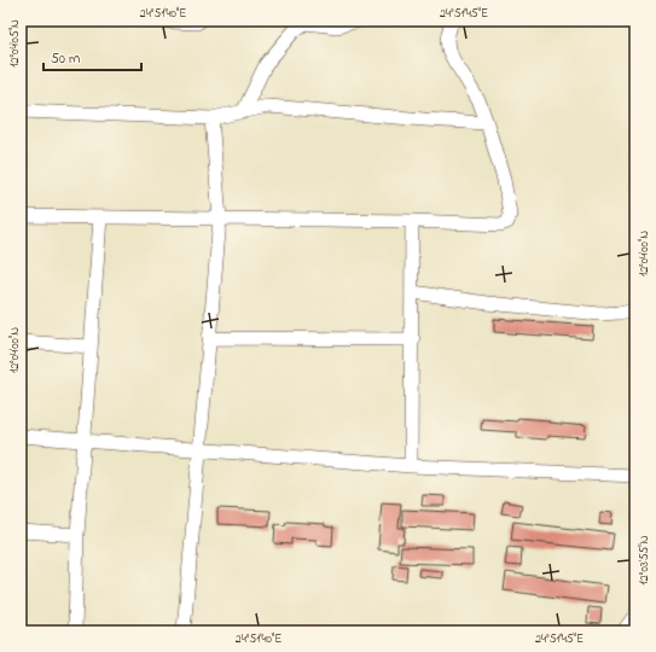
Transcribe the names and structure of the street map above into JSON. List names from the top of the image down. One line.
{"scale_bar":"50 m","coordinates":["24°51'40\"E","24°51'45\"E","12°04'05\"N","12°04'00\"N","12°03'55\"N"]}
